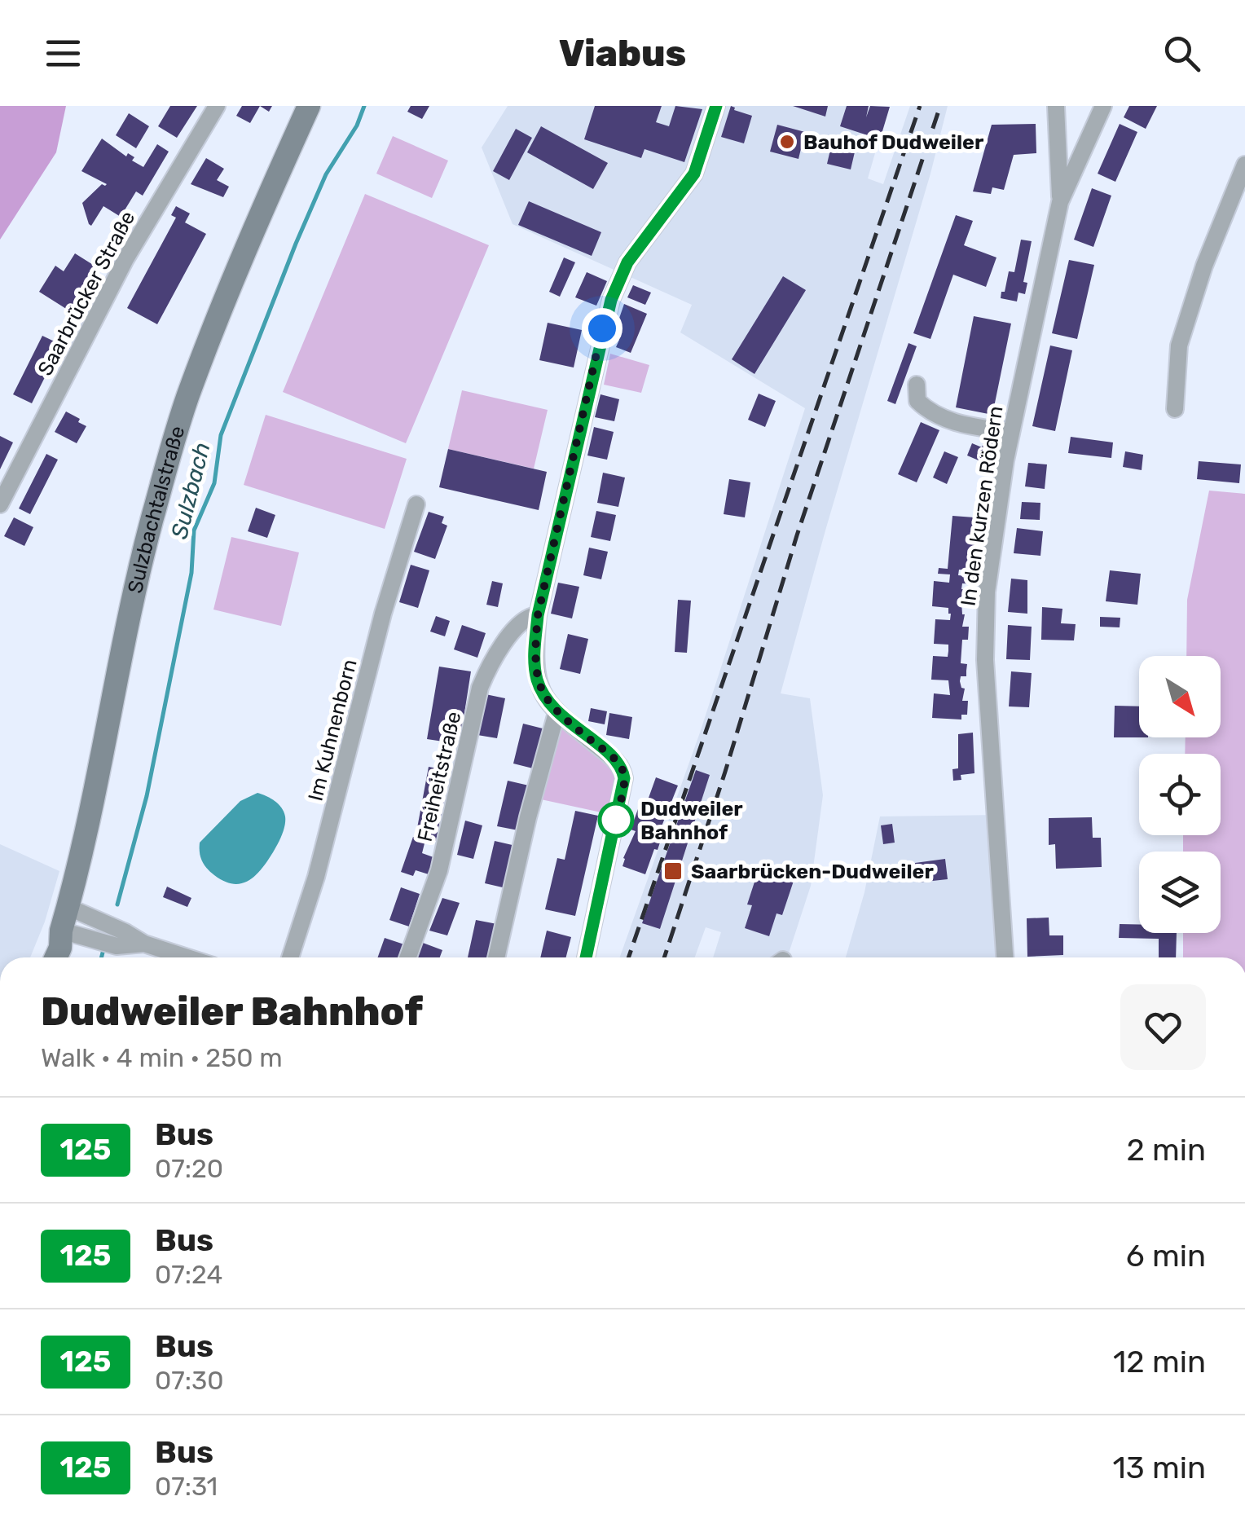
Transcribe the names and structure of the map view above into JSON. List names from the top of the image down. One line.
{"streets":{"main road":["Sulzbachtalstraße"],"street":["Saarbrücker Straße","In den kurzen Rödern","Im Kuhnenborn","Freiheitstraße"]},"water":["Sulzbach"],"places":{"other":["Bauhof Dudweiler","Dudweiler Bahnhof"],"transit":["Saarbrücken-Dudweiler"]},"lines":["bus line 125"],"north":"bottom right","page":{"header":"Viabus","heading":["Dudweiler Bahnhof","Walk · 4 min · 250 m"],"list":[{"mark":"125","name":"Bus","note":"07:20","value":"2 min"},{"mark":"125","name":"Bus","note":"07:24","value":"6 min"},{"mark":"125","name":"Bus","note":"07:30","value":"12 min"},{"mark":"125","name":"Bus","note":"07:31","value":"13 min"}]}}
